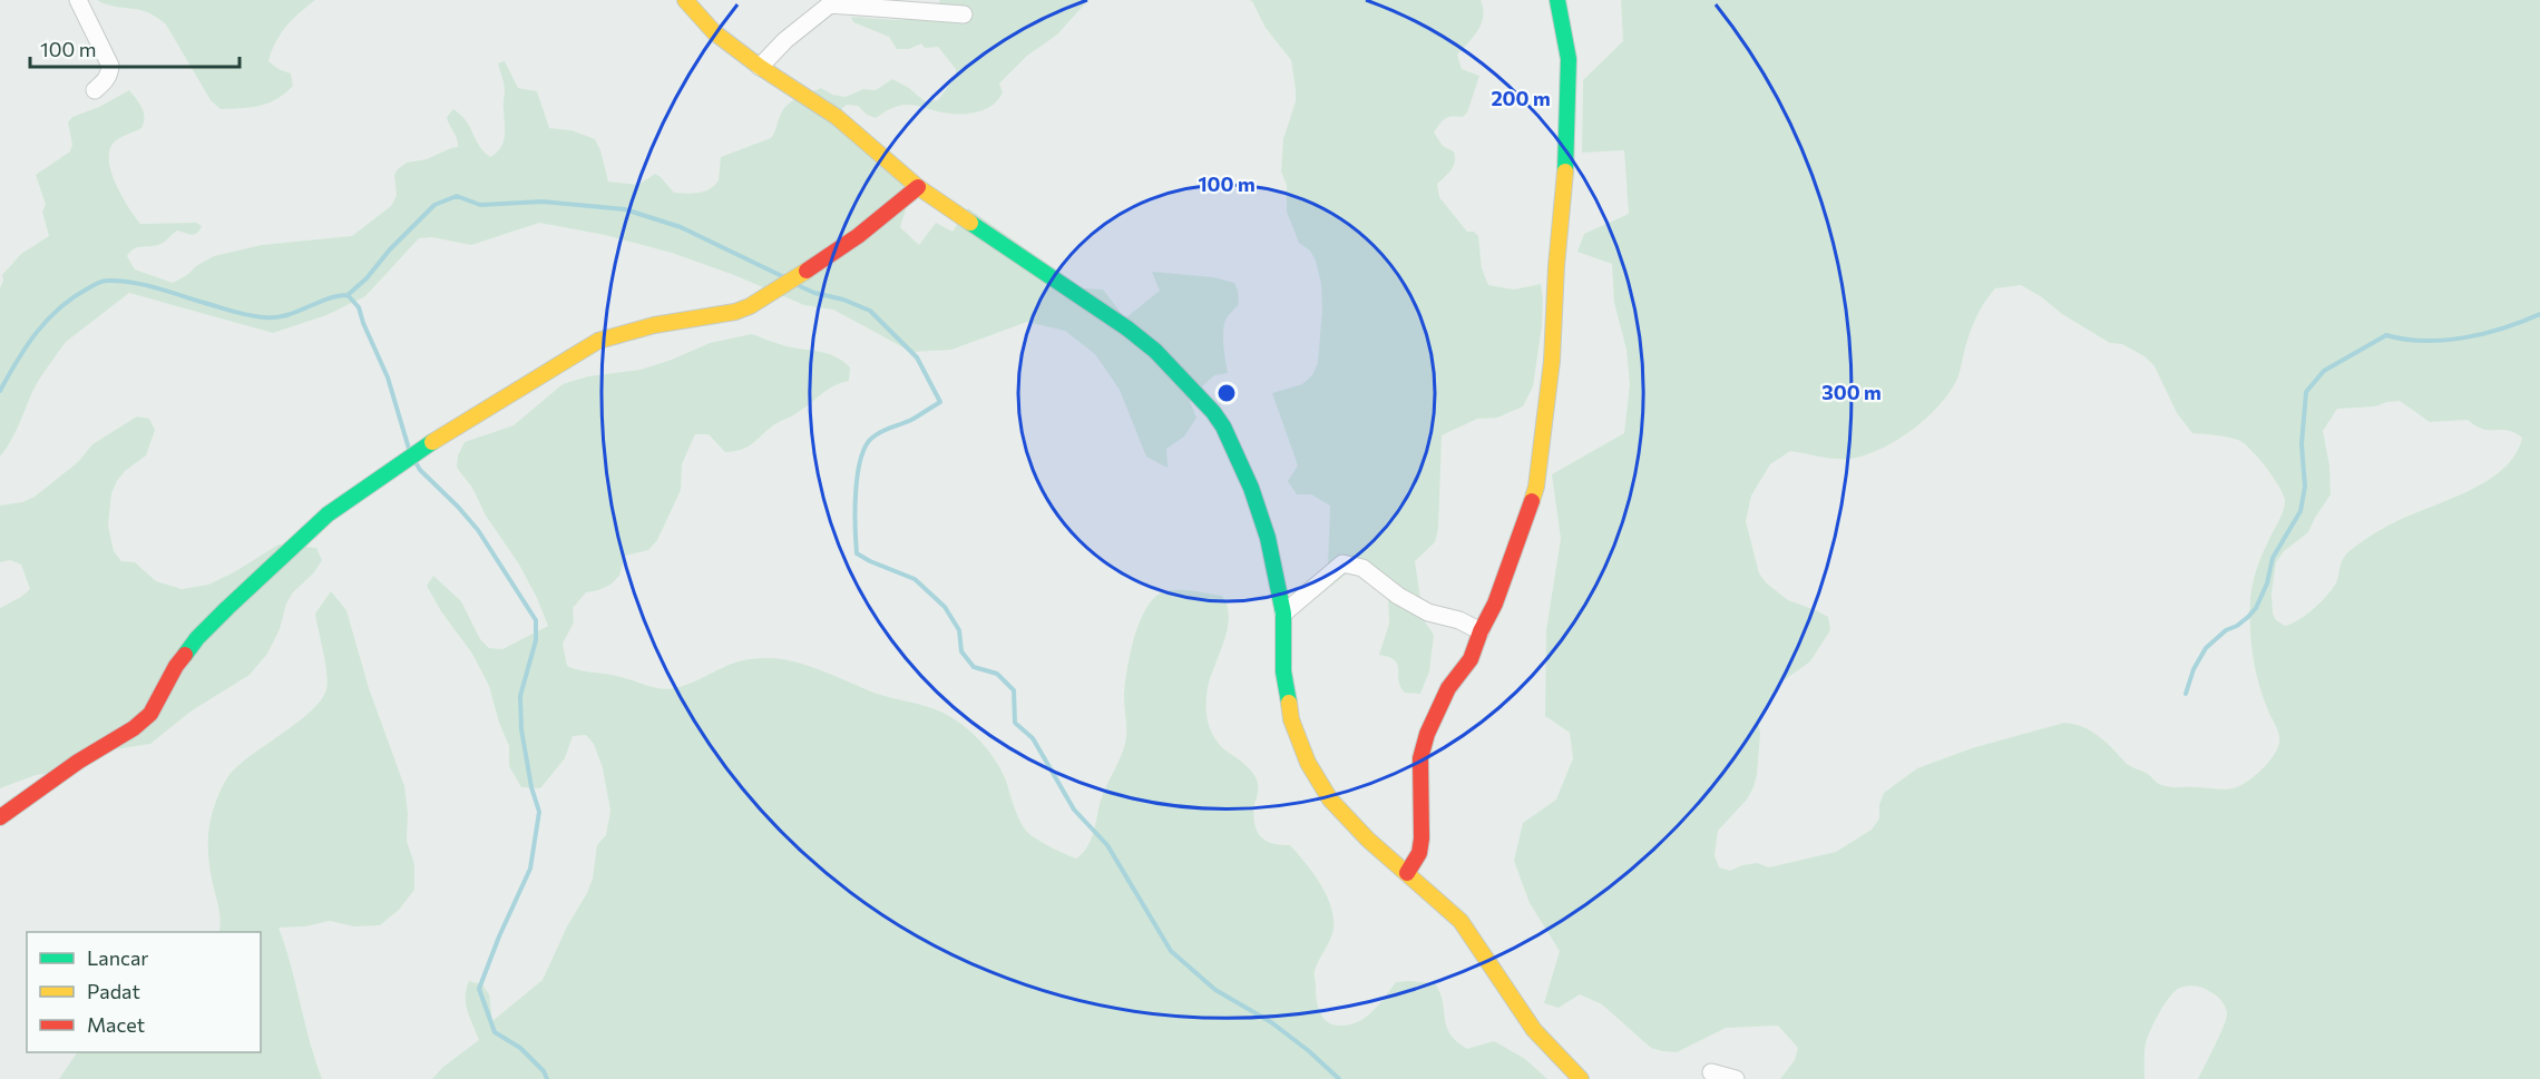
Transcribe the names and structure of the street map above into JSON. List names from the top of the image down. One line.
{"legend":["Lancar","Padat","Macet"],"scale_bar":"100 m","rings":["200 m","100 m","300 m"]}
